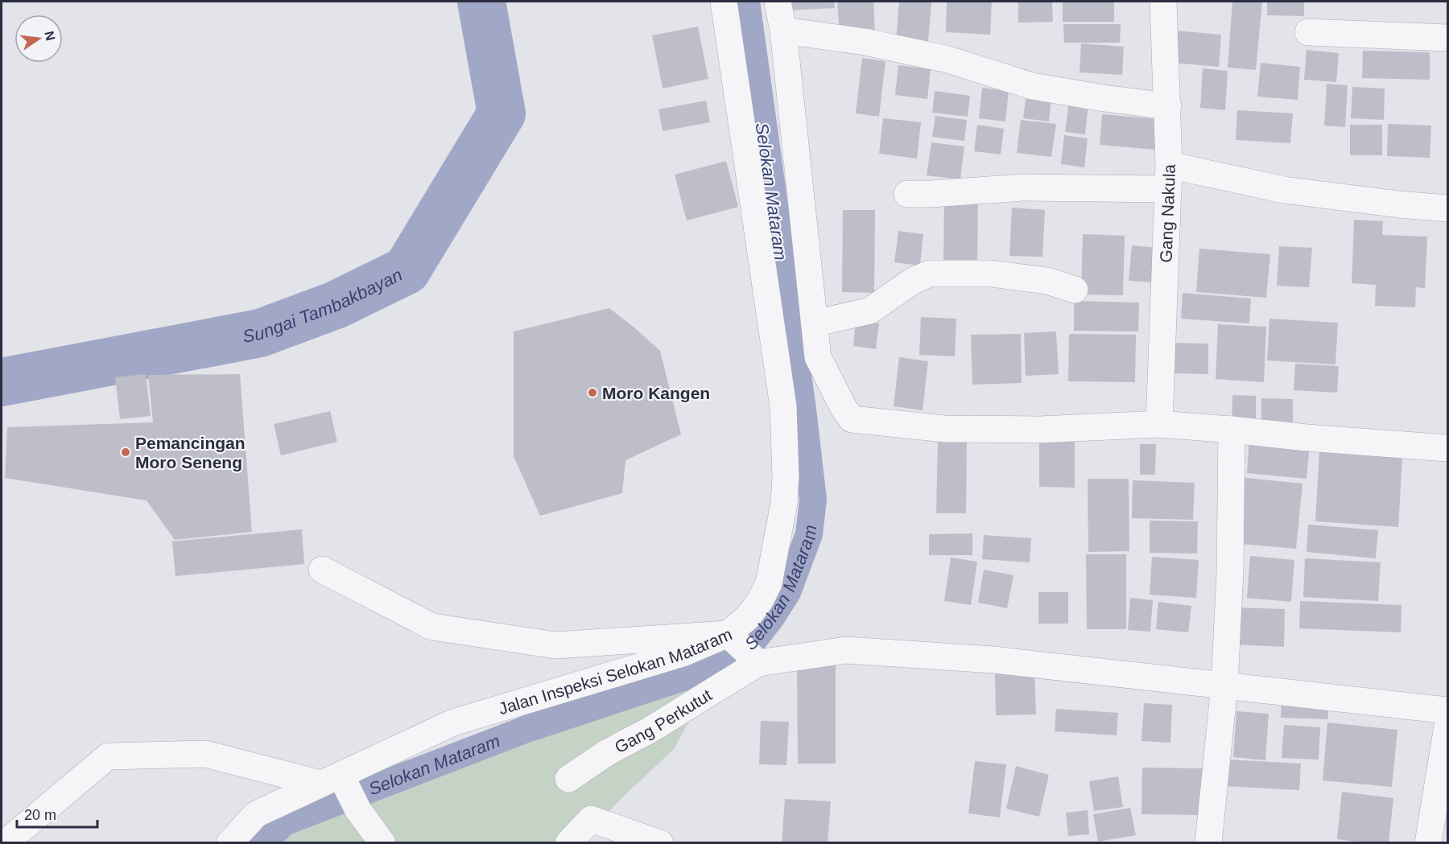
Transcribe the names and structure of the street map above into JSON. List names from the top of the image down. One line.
{"streets":{"street":["Gang Nakula","Jalan Inspeksi Selokan Mataram","Gang Perkutut"]},"crossings":[["Jalan Inspeksi Selokan Mataram","Gang Perkutut"]],"water":["Selokan Mataram","Sungai Tambakbayan"],"places":["Moro Kangen","Pemancingan Moro Seneng"],"scale_bar":"20 m","north":"right"}
